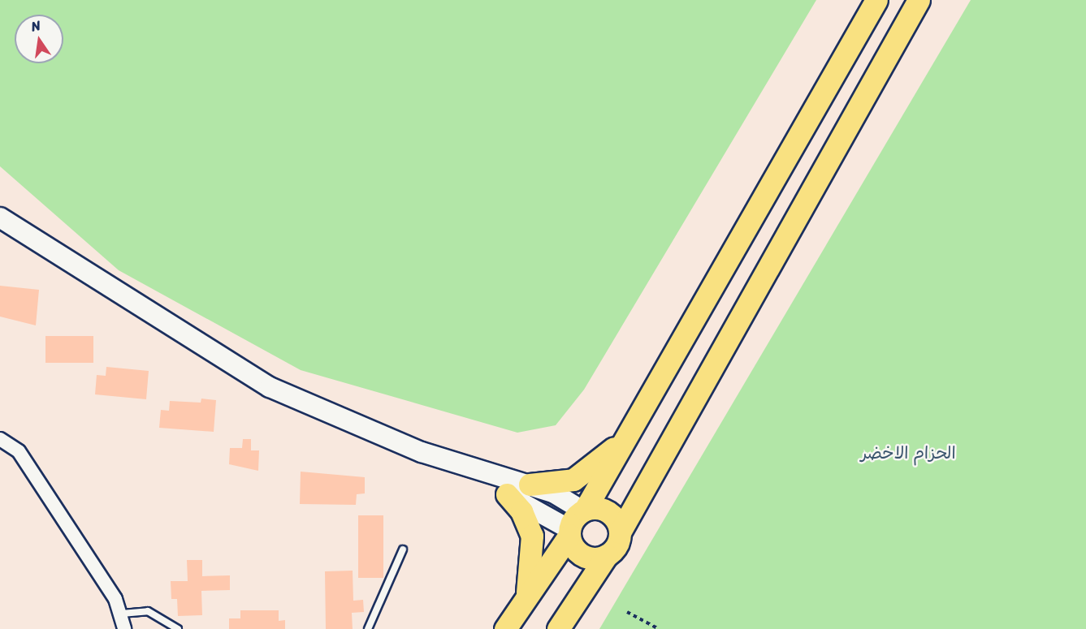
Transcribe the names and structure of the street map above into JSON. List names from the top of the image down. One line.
{"parks":["الحزام الاخضر"],"north":"top"}
